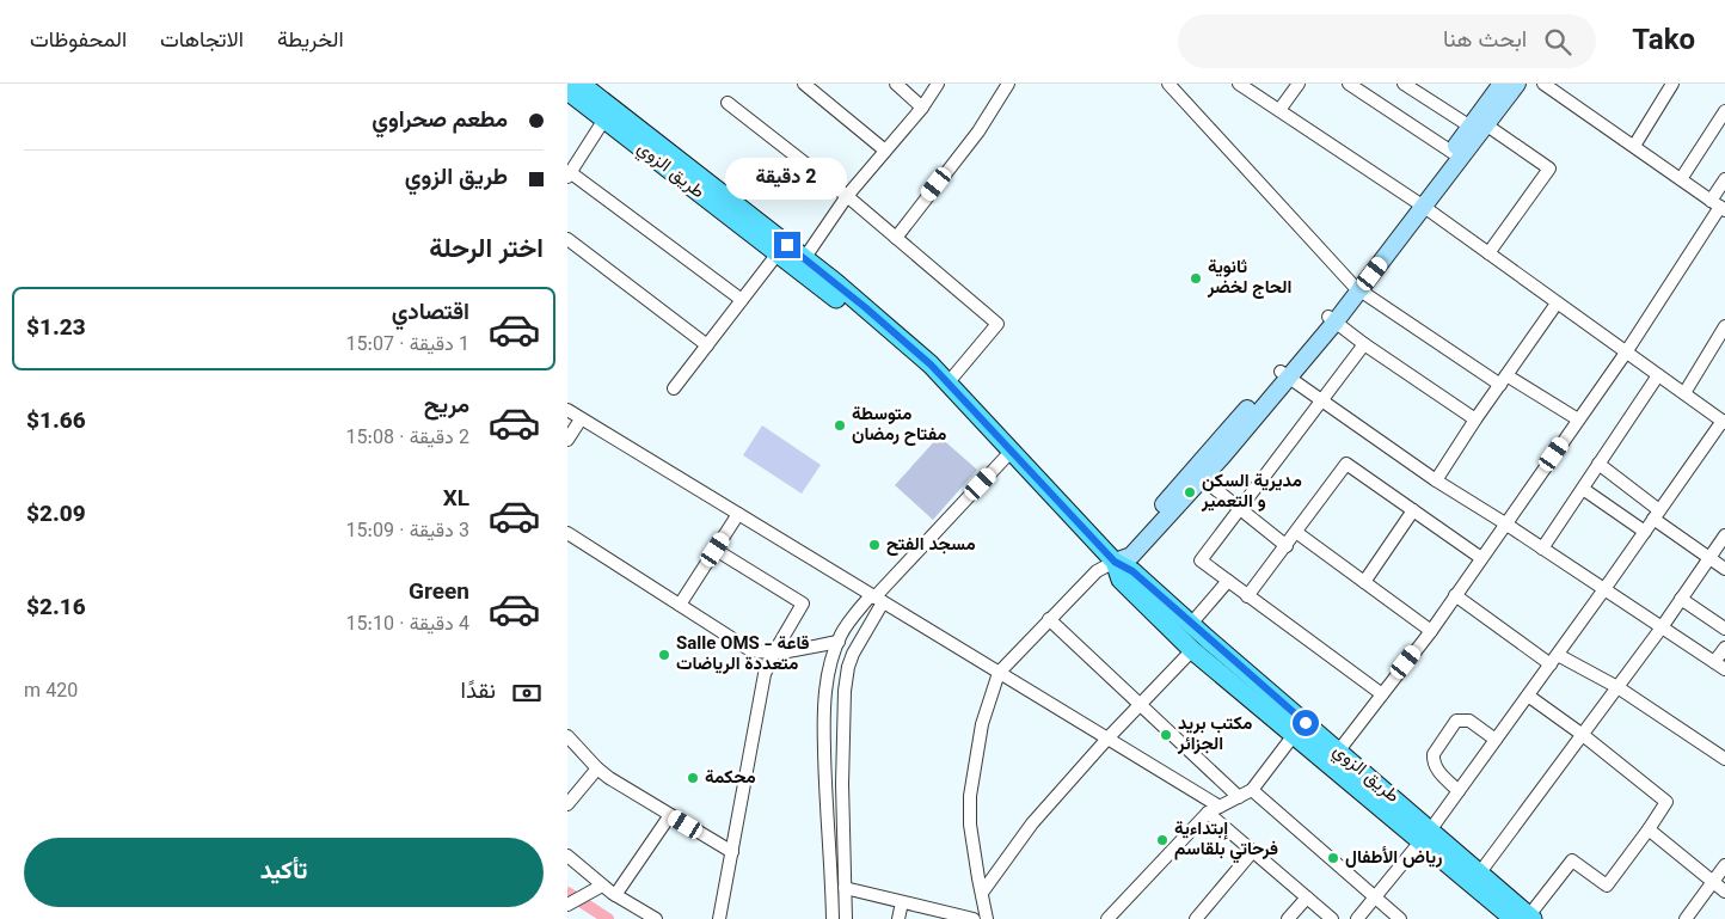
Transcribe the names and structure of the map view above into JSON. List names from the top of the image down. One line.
{"streets":{"main road":["طريق الزوي"]},"places":["ثانوية الحاج لخضر","متوسطة مفتاح رمضان","مديرية السكن و التعمير","مسجد الفتح","Salle OMS - قاعة متعددة الرياضات","مكتب بريد الجزائر","محكمة","إبتداءية فرحاتي بلقاسم","رياض الأطفال"],"page":{"header":"Tako","search":"ابحث هنا","nav":["الخريطة","الاتجاهات","المحفوظات"],"banner":["مطعم صحراوي","طريق الزوي"],"bubble":"2 دقيقة","heading":"اختر الرحلة","list":[{"name":"اقتصادي","note":"1 دقيقة · 15:07","value":"$1.23"},{"name":"مريح","note":"2 دقيقة · 15:08","value":"$1.66"},{"name":"XL","note":"3 دقيقة · 15:09","value":"$2.09"},{"name":"Green","note":"4 دقيقة · 15:10","value":"$2.16"}],"pay":["نقدًا","420 m"],"buttons":"تأكيد"}}
